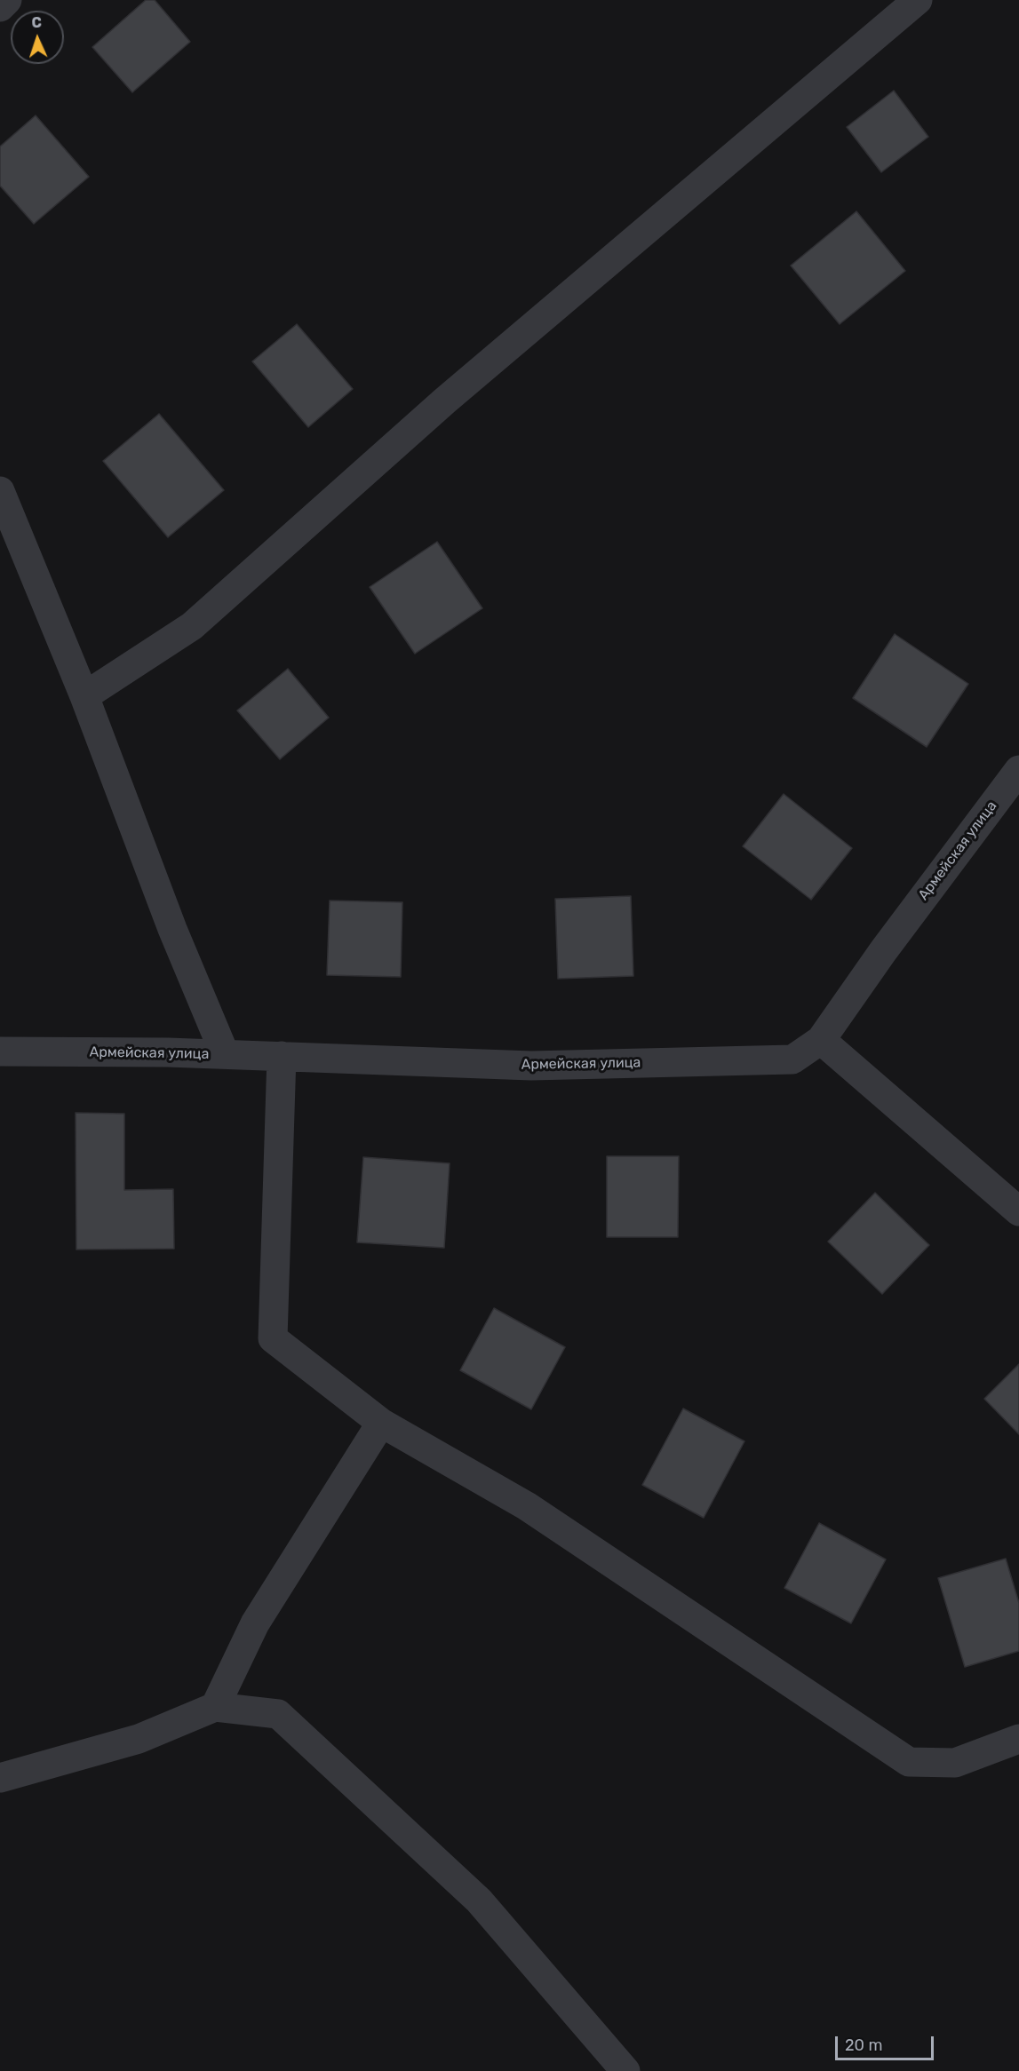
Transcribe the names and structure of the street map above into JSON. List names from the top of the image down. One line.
{"streets":{"street":["Армейская улица"]},"scale_bar":"20 m","north":"top"}
